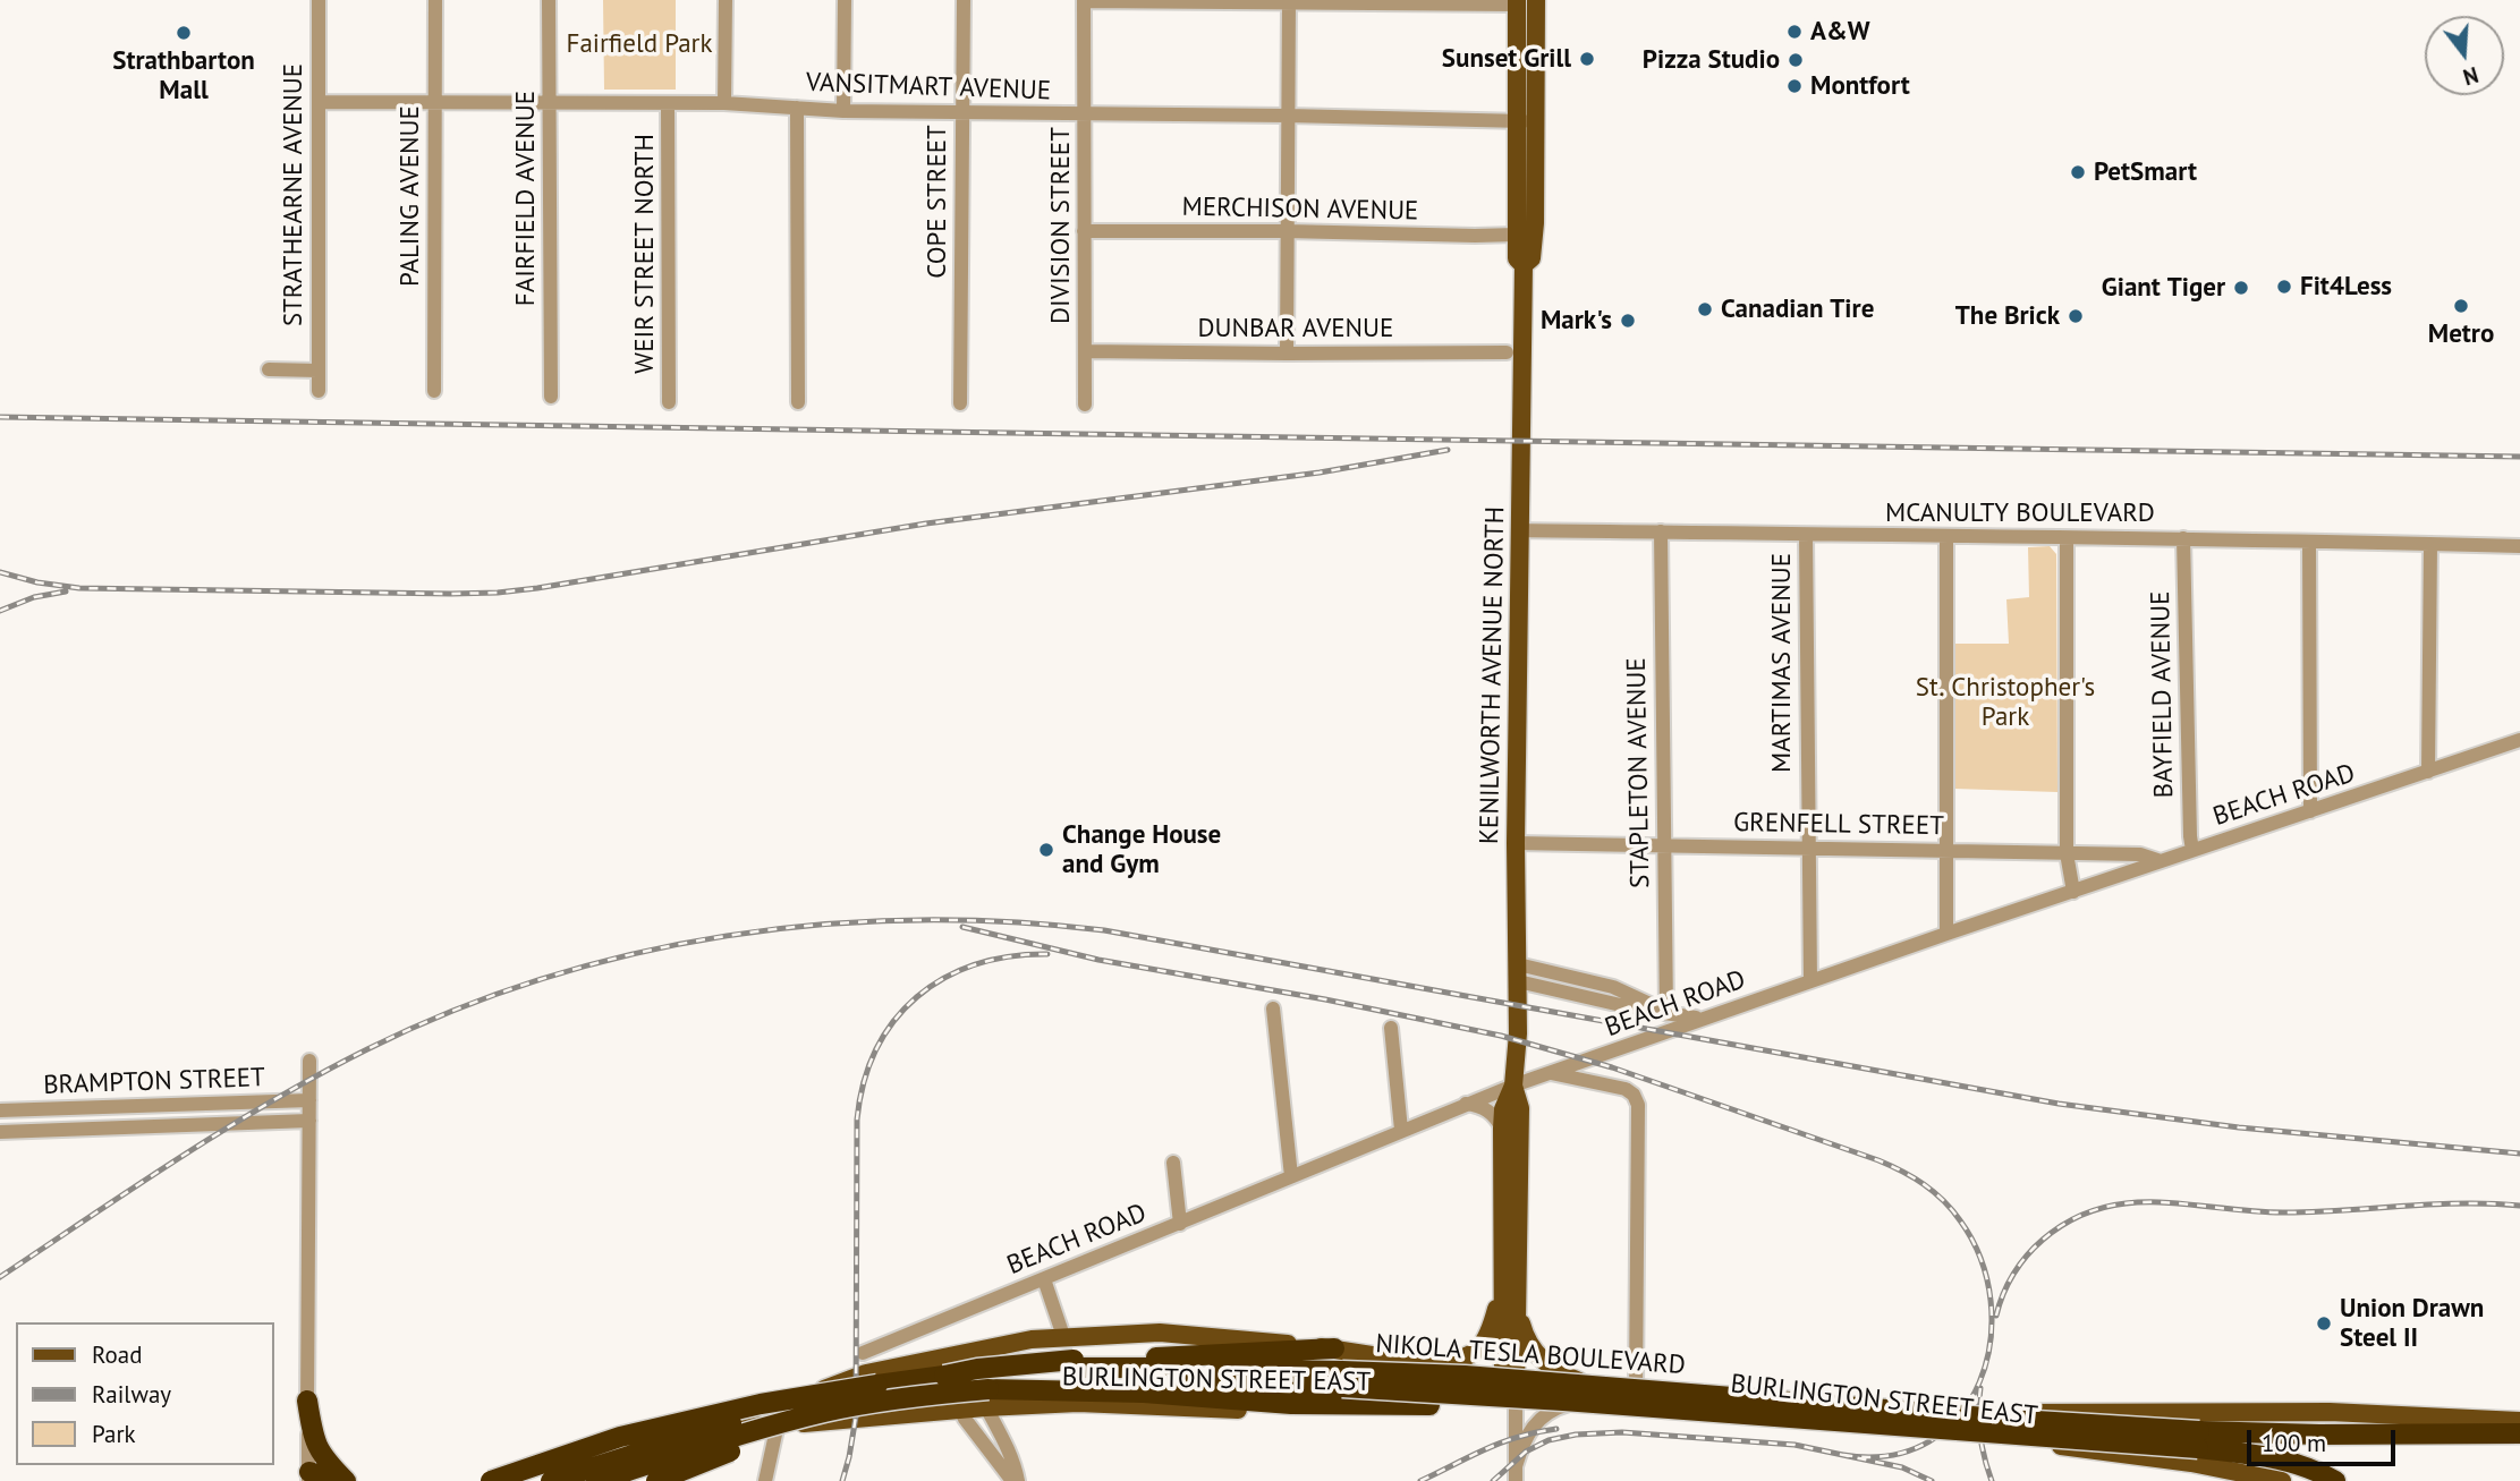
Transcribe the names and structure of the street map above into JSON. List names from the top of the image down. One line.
{"streets":{"highway":["NIKOLA TESLA BOULEVARD"],"main road":["KENILWORTH AVENUE NORTH","BURLINGTON STREET EAST"],"street":["VANSITMART AVENUE","STRATHEARNE AVENUE","PALING AVENUE","FAIRFIELD AVENUE","COPE STREET","MERCHISON AVENUE","DIVISION STREET","WEIR STREET NORTH","DUNBAR AVENUE","MCANULTY BOULEVARD","MARTIMAS AVENUE","BAYFIELD AVENUE","STAPLETON AVENUE","BEACH ROAD","GRENFELL STREET","BRAMPTON STREET"]},"crossings":[["VANSITMART AVENUE","STRATHEARNE AVENUE"],["VANSITMART AVENUE","PALING AVENUE"],["VANSITMART AVENUE","FAIRFIELD AVENUE"],["VANSITMART AVENUE","COPE STREET"],["VANSITMART AVENUE","DIVISION STREET"],["VANSITMART AVENUE","WEIR STREET NORTH"],["VANSITMART AVENUE","KENILWORTH AVENUE NORTH"],["MERCHISON AVENUE","DIVISION STREET"],["MERCHISON AVENUE","KENILWORTH AVENUE NORTH"],["DIVISION STREET","DUNBAR AVENUE"],["MCANULTY BOULEVARD","MARTIMAS AVENUE"],["MCANULTY BOULEVARD","KENILWORTH AVENUE NORTH"],["MCANULTY BOULEVARD","BAYFIELD AVENUE"],["MCANULTY BOULEVARD","STAPLETON AVENUE"],["MARTIMAS AVENUE","BEACH ROAD"],["MARTIMAS AVENUE","GRENFELL STREET"],["KENILWORTH AVENUE NORTH","BEACH ROAD"],["KENILWORTH AVENUE NORTH","GRENFELL STREET"],["KENILWORTH AVENUE NORTH","BURLINGTON STREET EAST"],["BAYFIELD AVENUE","BEACH ROAD"],["STAPLETON AVENUE","GRENFELL STREET"],["BEACH ROAD","GRENFELL STREET"]],"parks":["Fairfield Park","St. Christopher's Park"],"places":["A&W","Strathbarton Mall","Sunset Grill","Pizza Studio","Montfort","PetSmart","Fit4Less","Giant Tiger","Metro","Canadian Tire","The Brick","Mark's","Change House and Gym","Union Drawn Steel II"],"legend":["Road","Railway","Park"],"scale_bar":"100 m","north":"bottom"}
